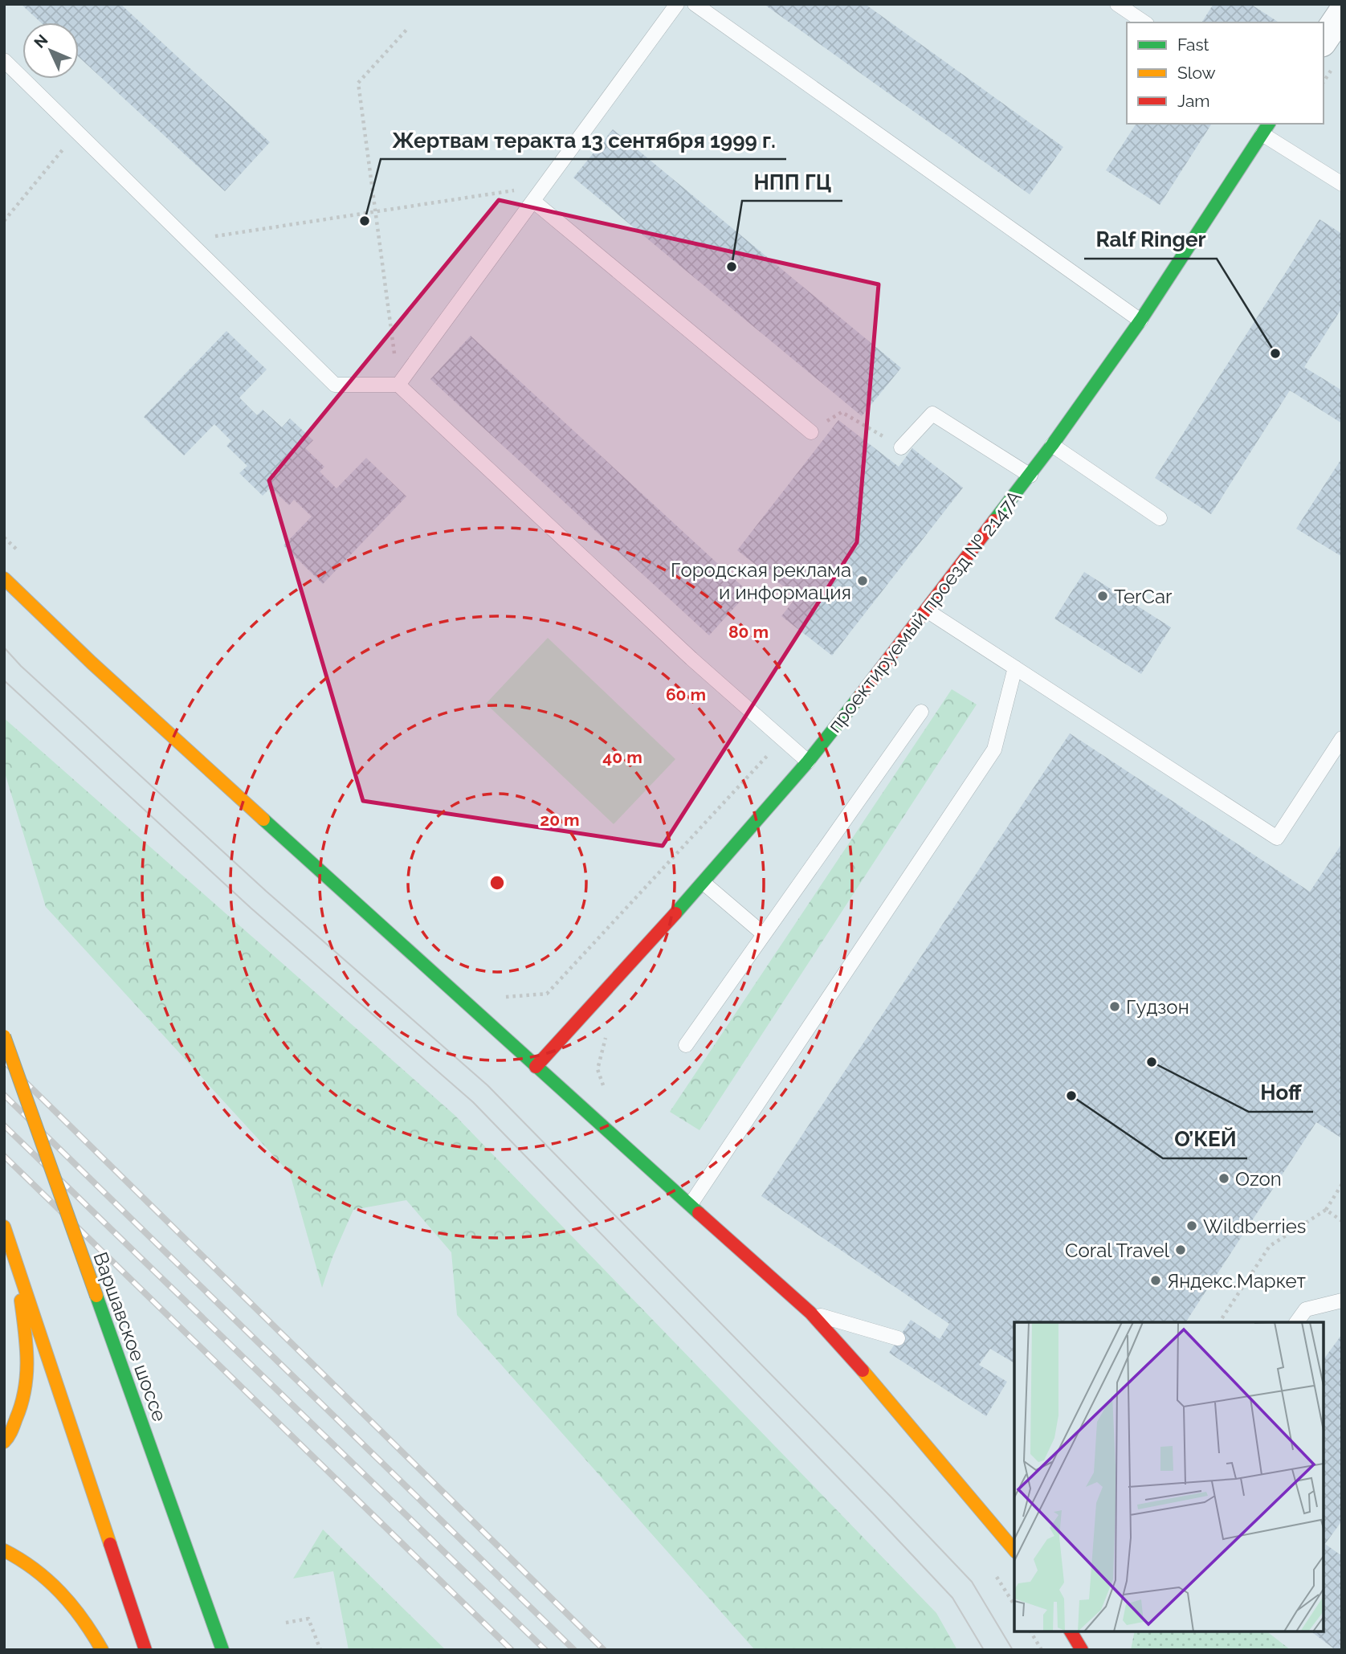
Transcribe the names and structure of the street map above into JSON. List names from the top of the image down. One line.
{"streets":{"main road":["проектируемый проезд № 2147А","Варшавское шоссе"]},"places":["Жертвам теракта 13 сентября 1999 г.","НПП ГЦ","Ralf Ringer","Городская реклама и информация","TerCar","Гудзон","Hoff","О’КЕЙ","Ozon","Wildberries","Coral Travel","Яндекс.Маркет"],"legend":["Fast","Slow","Jam"],"north":"top left","rings":["80 m","60 m","40 m","20 m"]}
